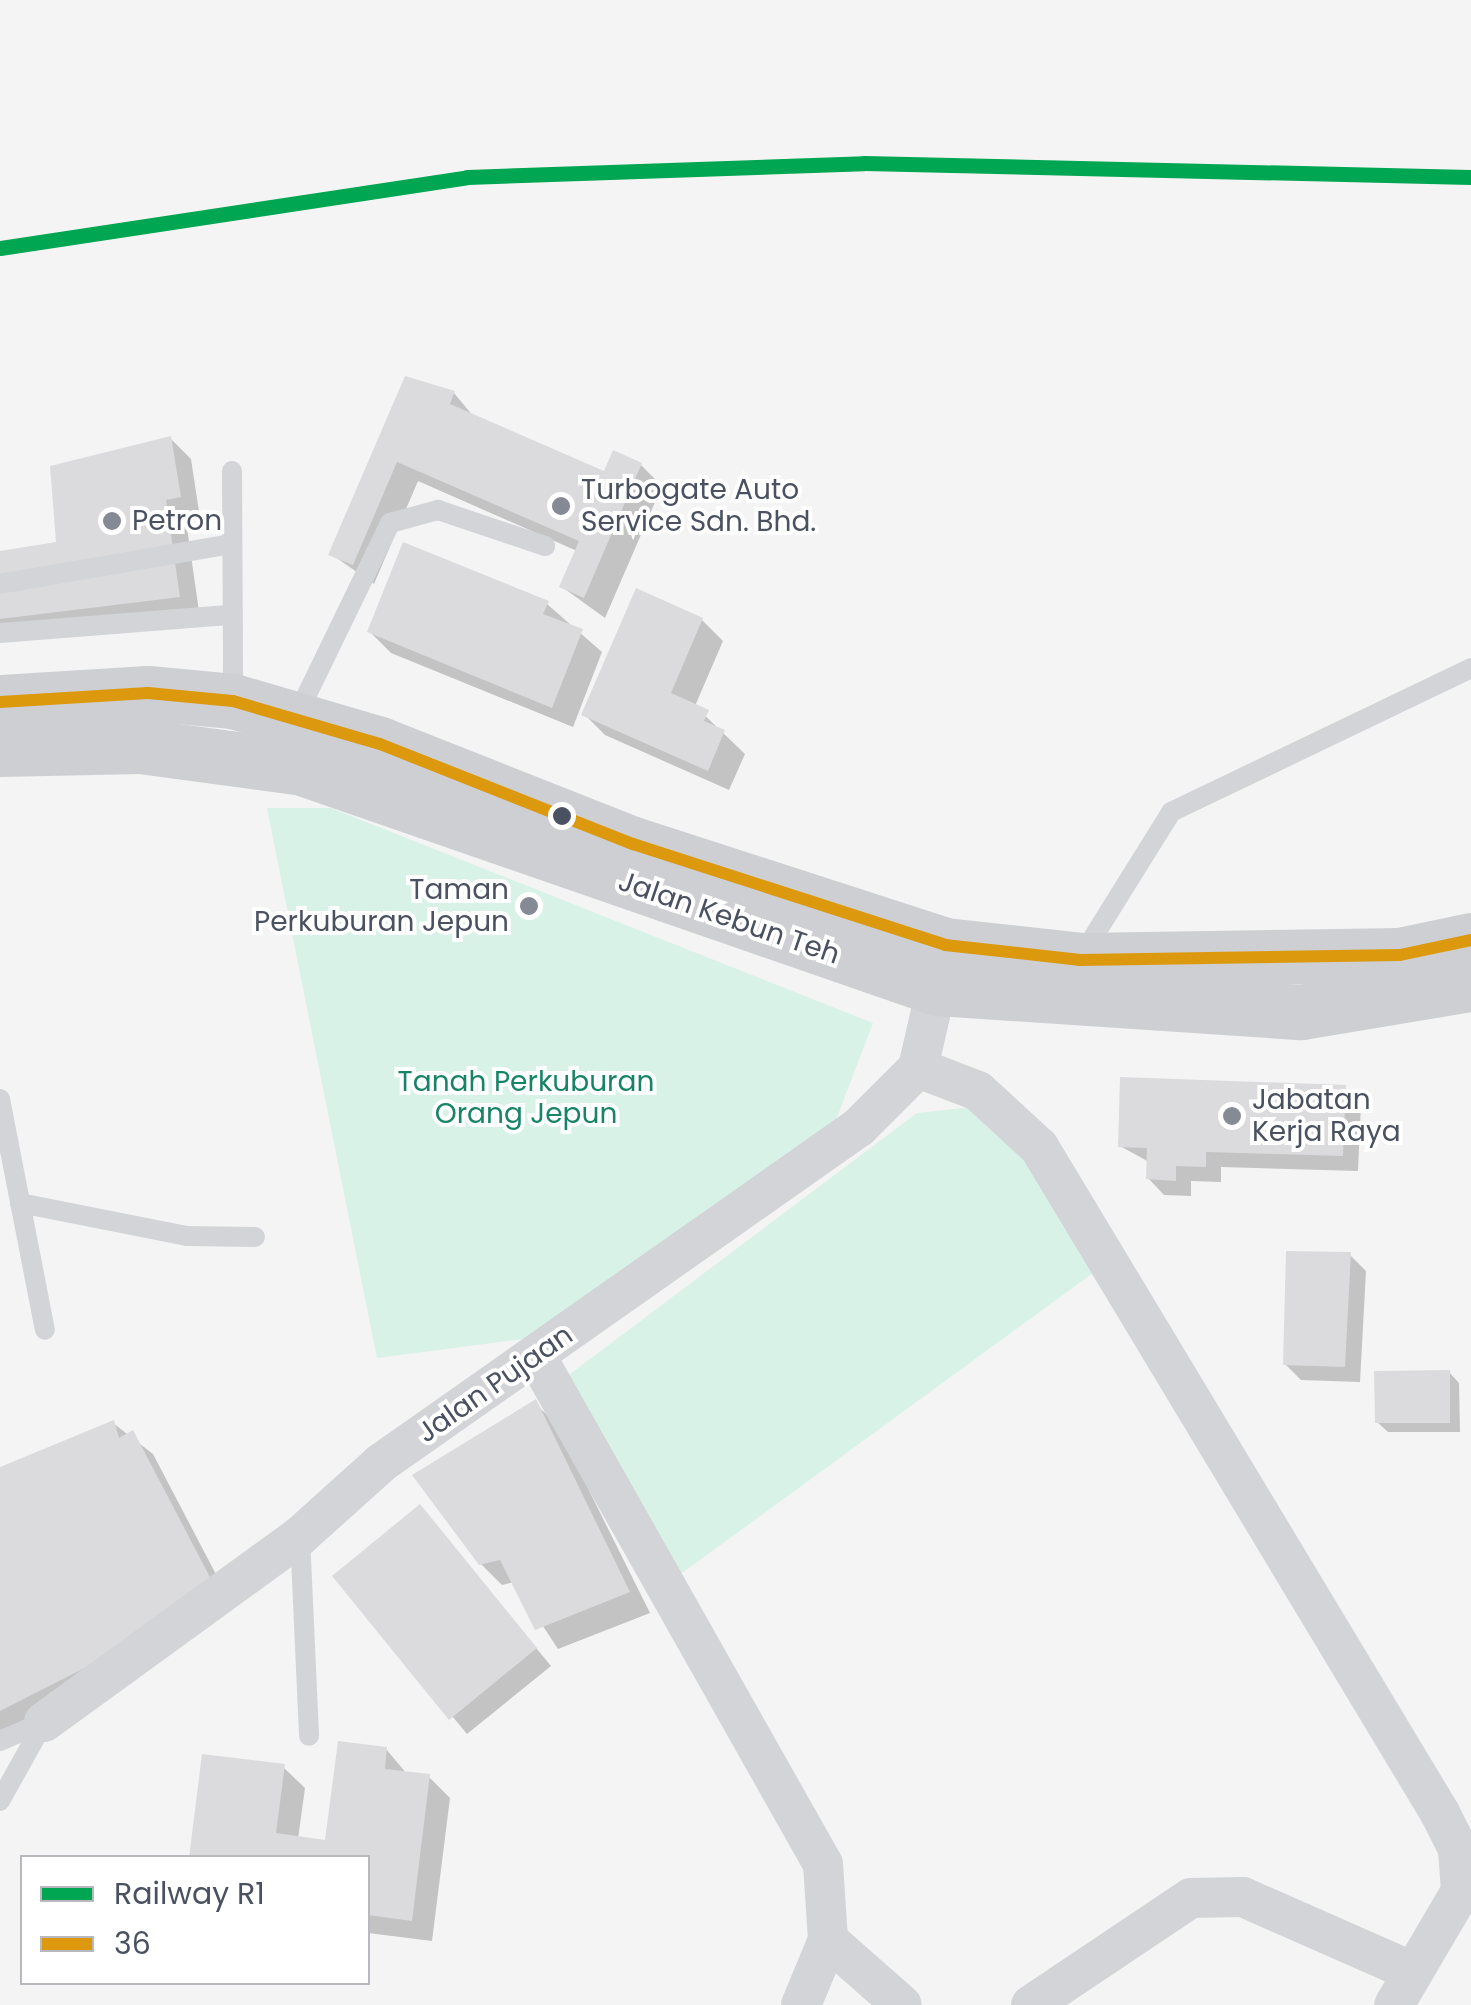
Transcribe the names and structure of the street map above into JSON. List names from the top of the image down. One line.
{"streets":{"main road":["Jalan Kebun Teh"],"street":["Jalan Pujaan"]},"parks":["Tanah Perkuburan Orang Jepun"],"places":["Turbogate Auto Service Sdn. Bhd.","Petron","Taman Perkuburan Jepun","Jabatan Kerja Raya"],"lines":["rail line R1","transit line 36"],"legend":["Railway R1","36"]}
